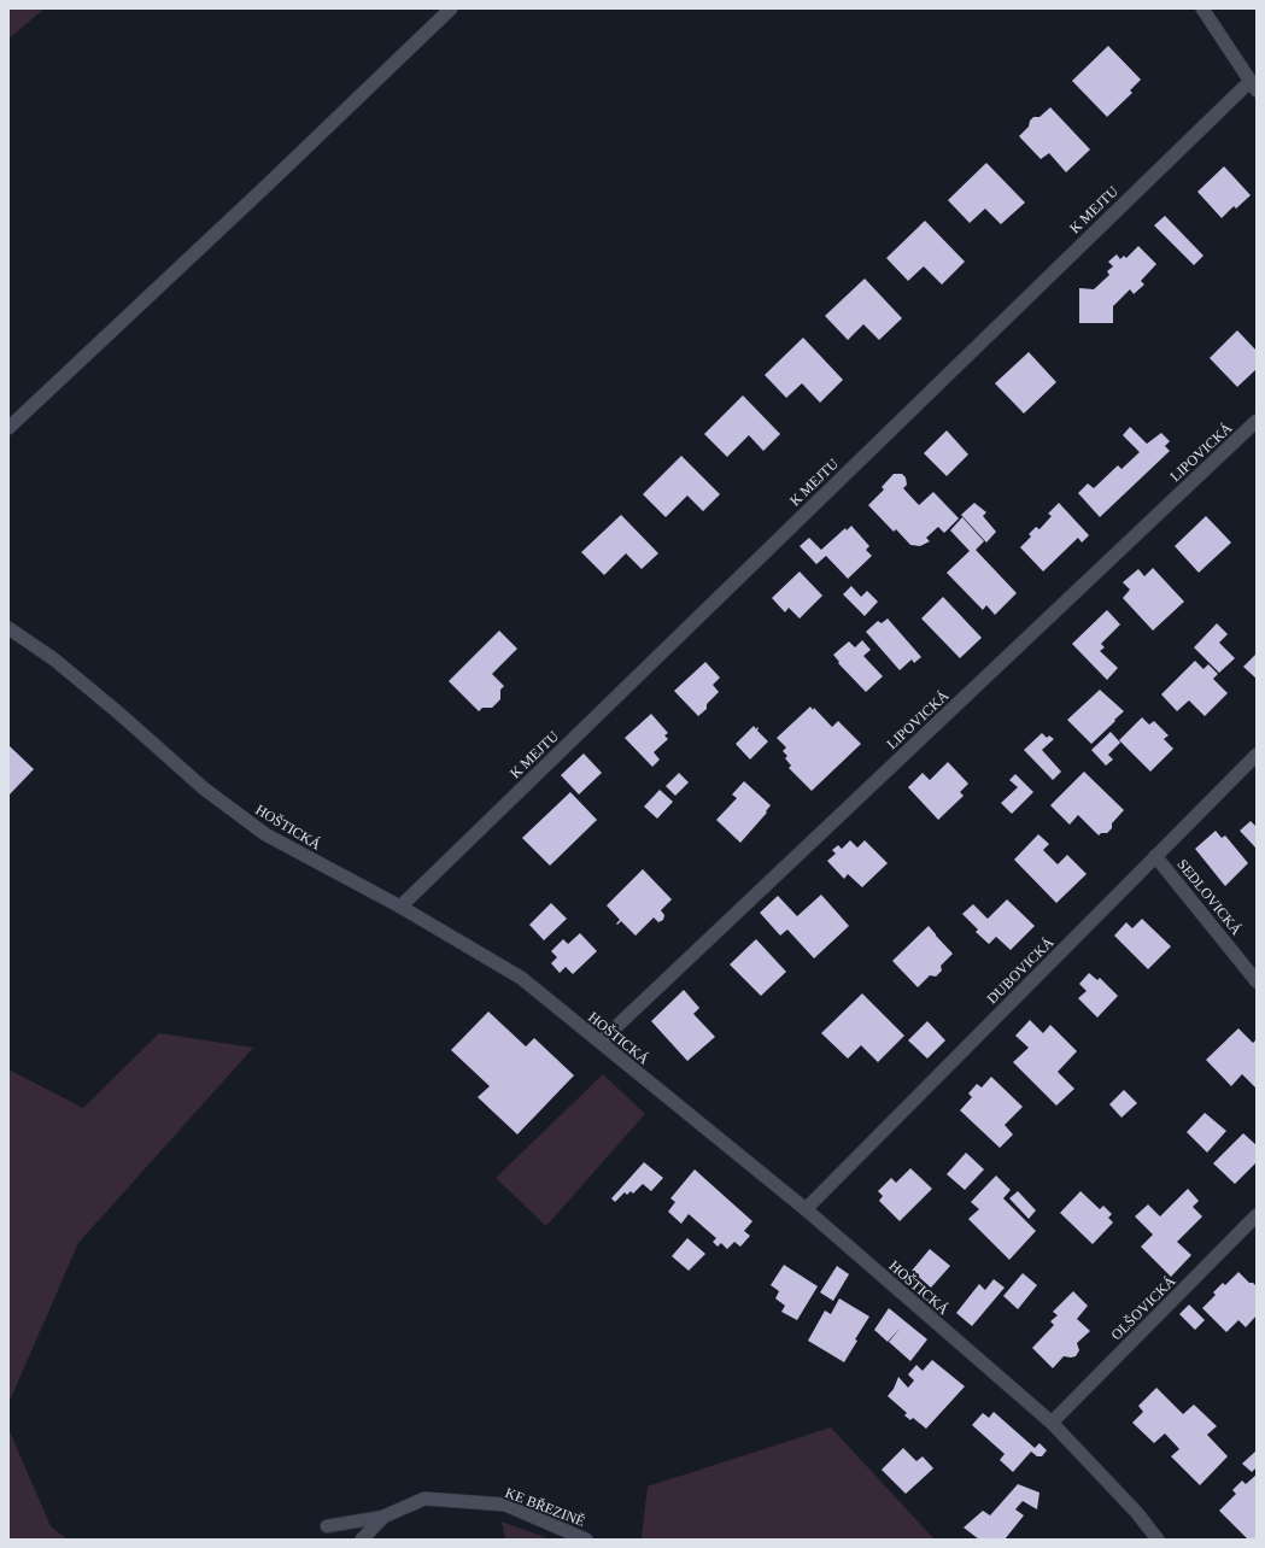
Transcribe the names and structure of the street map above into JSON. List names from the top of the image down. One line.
{"streets":{"street":["K MEJTU","LIPOVICKÁ","HOŠTICKÁ","SEDLOVICKÁ","DUBOVICKÁ","OLŠOVICKÁ","KE BŘEZINĚ"]},"crossings":[["K MEJTU","HOŠTICKÁ"],["LIPOVICKÁ","HOŠTICKÁ"],["HOŠTICKÁ","DUBOVICKÁ"],["HOŠTICKÁ","OLŠOVICKÁ"],["SEDLOVICKÁ","DUBOVICKÁ"]]}
